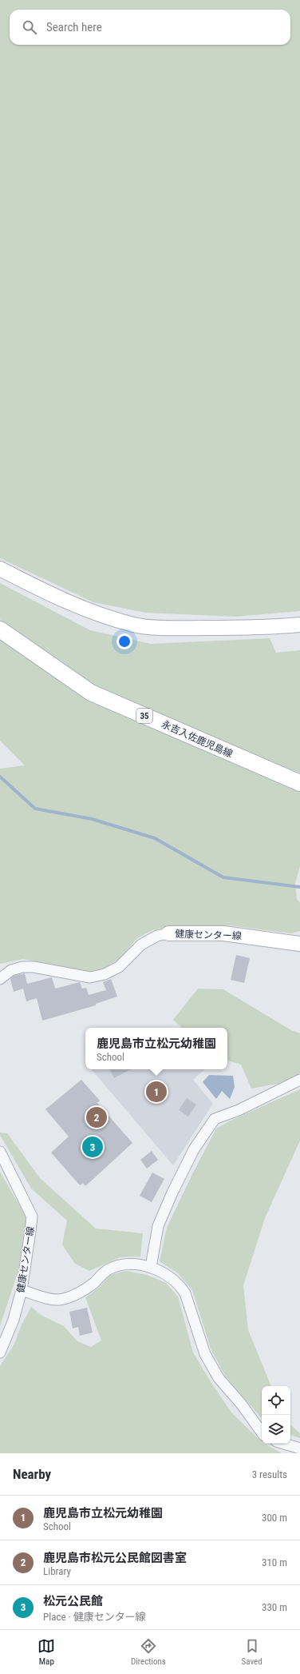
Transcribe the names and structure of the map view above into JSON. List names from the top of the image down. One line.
{"streets":{"main road":["35","永吉入佐鹿児島線"],"street":["健康センター線"]},"page":{"search":"Search here","popup":["鹿児島市立松元幼稚園","School"],"pins":["1","2","3"],"heading":["Nearby","3 results"],"list":[{"mark":"1","name":"鹿児島市立松元幼稚園","note":"School","value":"300 m"},{"mark":"2","name":"鹿児島市松元公民館図書室","note":"Library","value":"310 m"},{"mark":"3","name":"松元公民館","note":"Place · 健康センター線","value":"330 m"}],"nav":["Map","Directions","Saved"]}}
